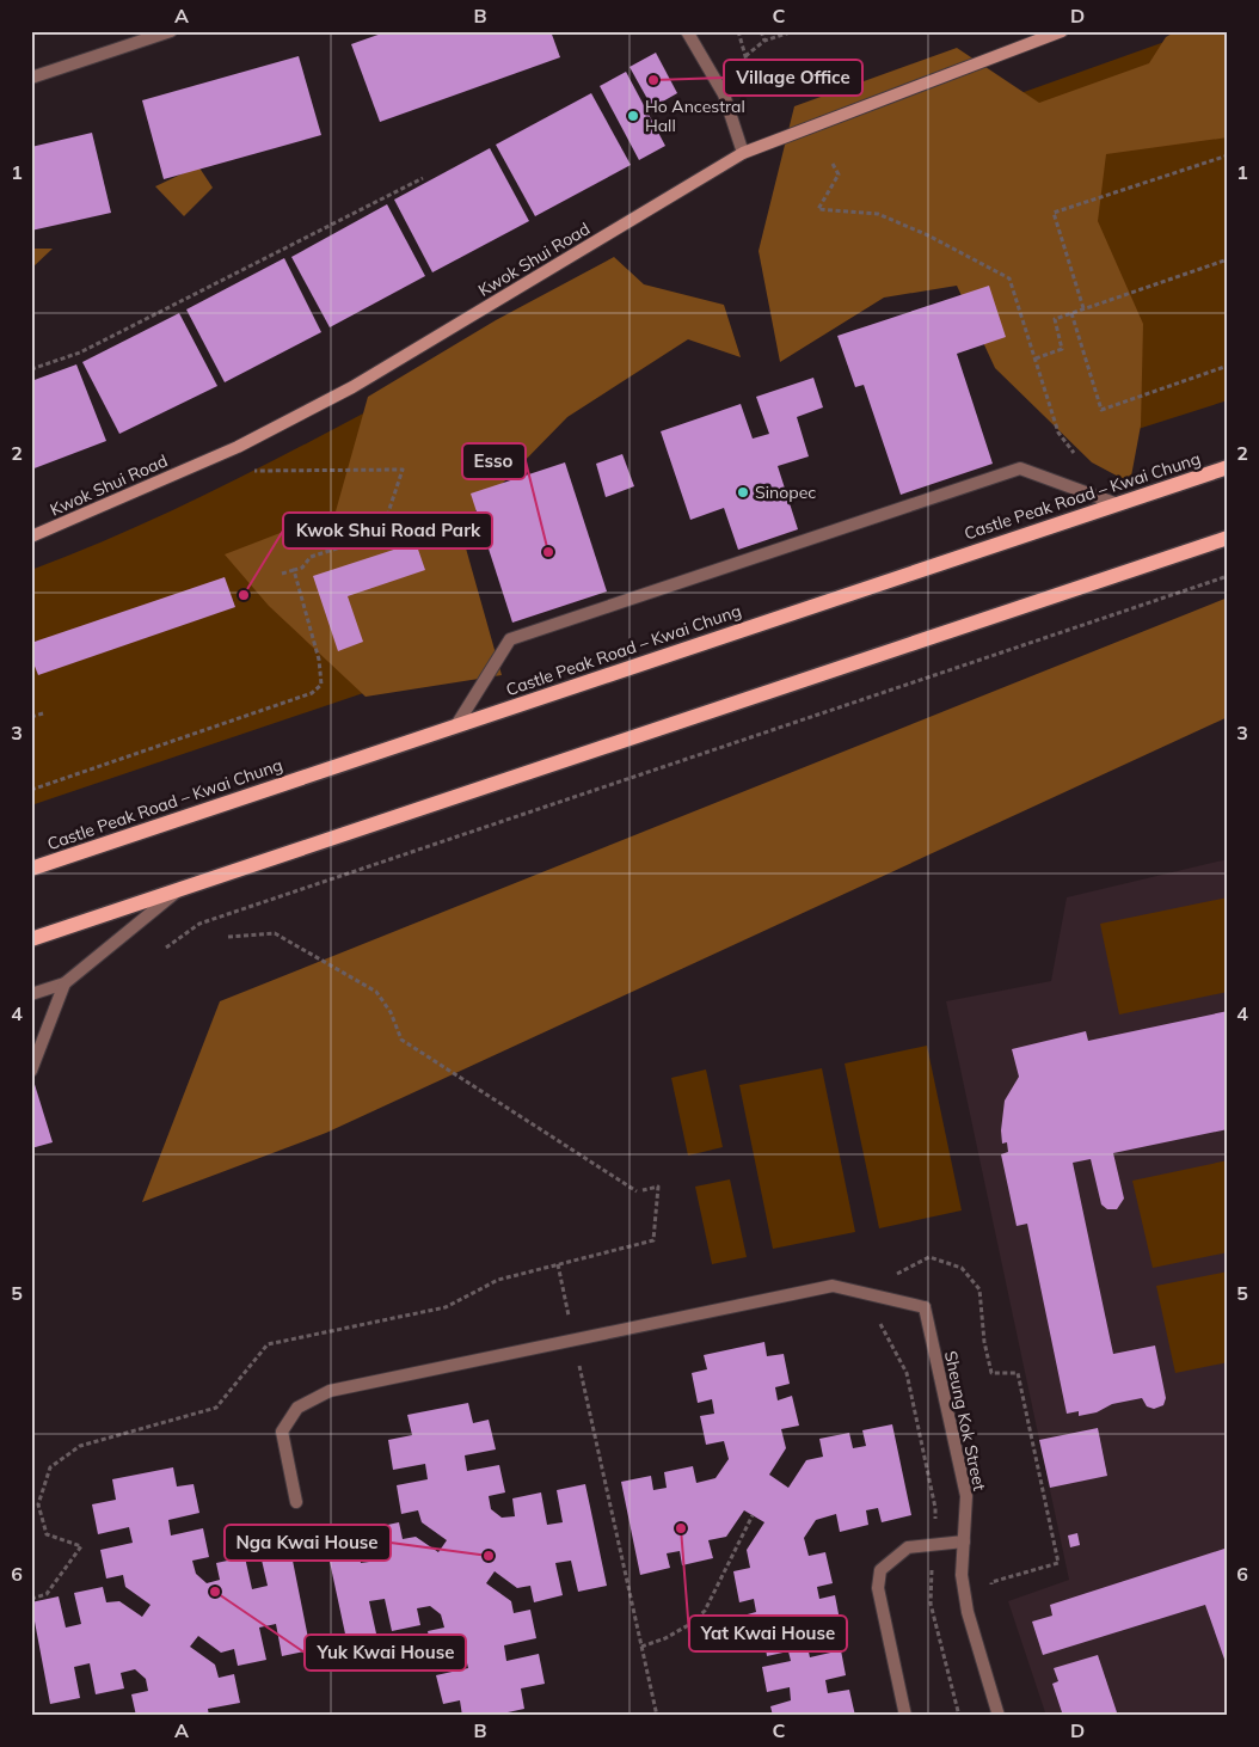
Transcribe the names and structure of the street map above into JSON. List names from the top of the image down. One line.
{"streets":{"main road":["Castle Peak Road – Kwai Chung"],"street":["Kwok Shui Road","Sheung Kok Street"]},"places":["Village Office","Ho Ancestral Hall","Sinopec","Esso","Kwok Shui Road Park","Yat Kwai House","Nga Kwai House","Yuk Kwai House"],"grid":{"columns":["A","B","C","D"],"rows":["1","2","3","4","5","6"]}}
